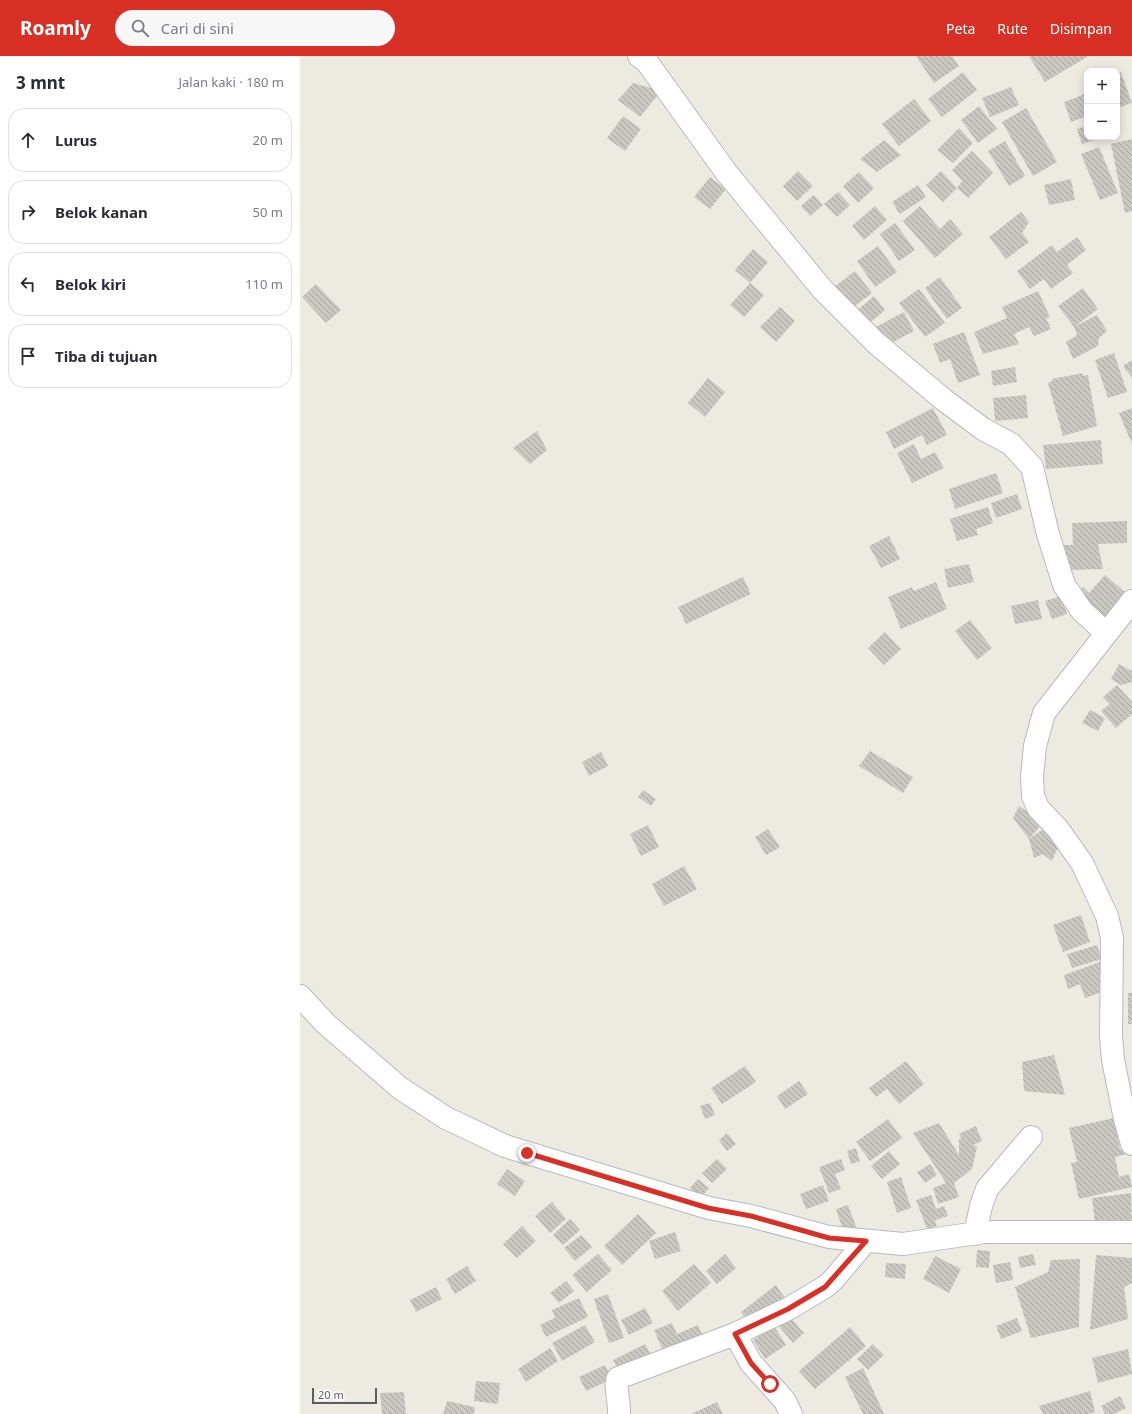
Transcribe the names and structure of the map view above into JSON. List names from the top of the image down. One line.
{"scale_bar":"20 m","page":{"header":"Roamly","search":"Cari di sini","nav":["Peta","Rute","Disimpan"],"heading":["3 mnt","Jalan kaki · 180 m"],"map_buttons":["+","−"],"list":[["Lurus","20 m"],["Belok kanan","50 m"],["Belok kiri","110 m"],"Tiba di tujuan"],"scale":"20 m"}}
